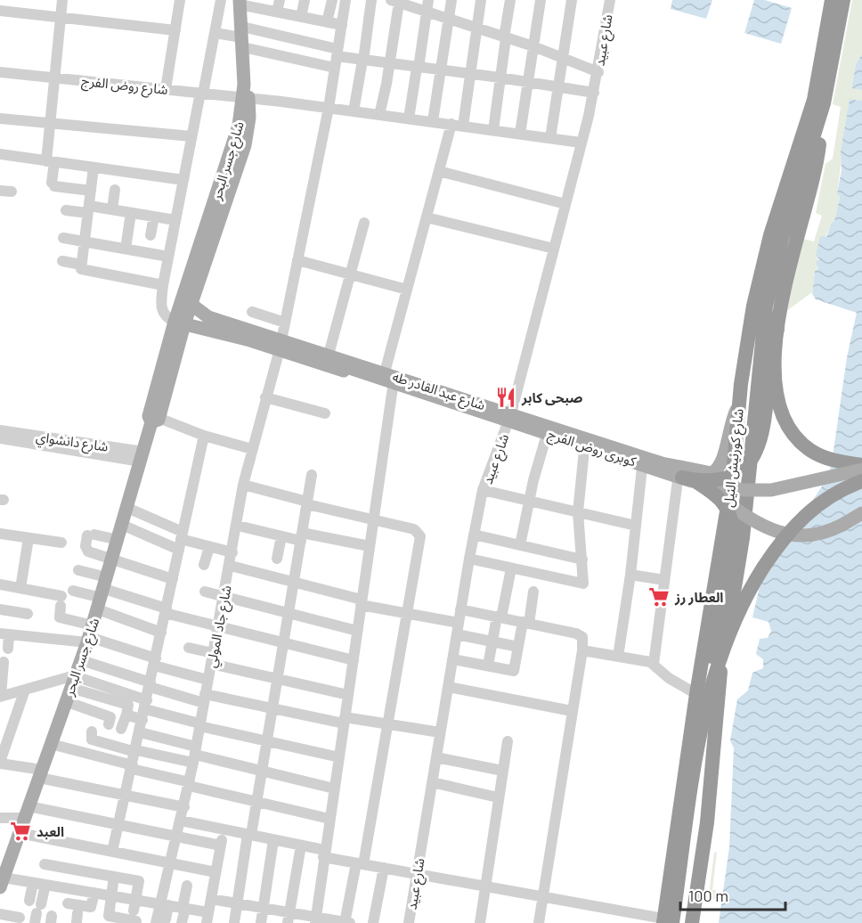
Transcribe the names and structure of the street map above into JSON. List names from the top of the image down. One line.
{"streets":{"highway":["شارع كورنيش النيل"],"main road":["شارع جسر البحر","شارع عبد القادر طه","كوبرى روض الفرج"],"street":["شارع عبيد","شارع روض الفرج","شارع دانشواي","شارع جاد المولي"]},"crossings":[["شارع عبيد","شارع روض الفرج"],["شارع عبيد","شارع عبد القادر طه"],["شارع روض الفرج","شارع جسر البحر"],["شارع روض الفرج","شارع جاد المولي"],["شارع جسر البحر","شارع عبد القادر طه"],["شارع جسر البحر","شارع دانشواي"],["شارع عبد القادر طه","كوبرى روض الفرج"],["شارع عبد القادر طه","شارع كورنيش النيل"],["شارع عبد القادر طه","شارع جاد المولي"]],"places":{"restaurant":["صبحى كابر"],"supermarket":["العطار رز","العبد"]},"scale_bar":"100 m"}
